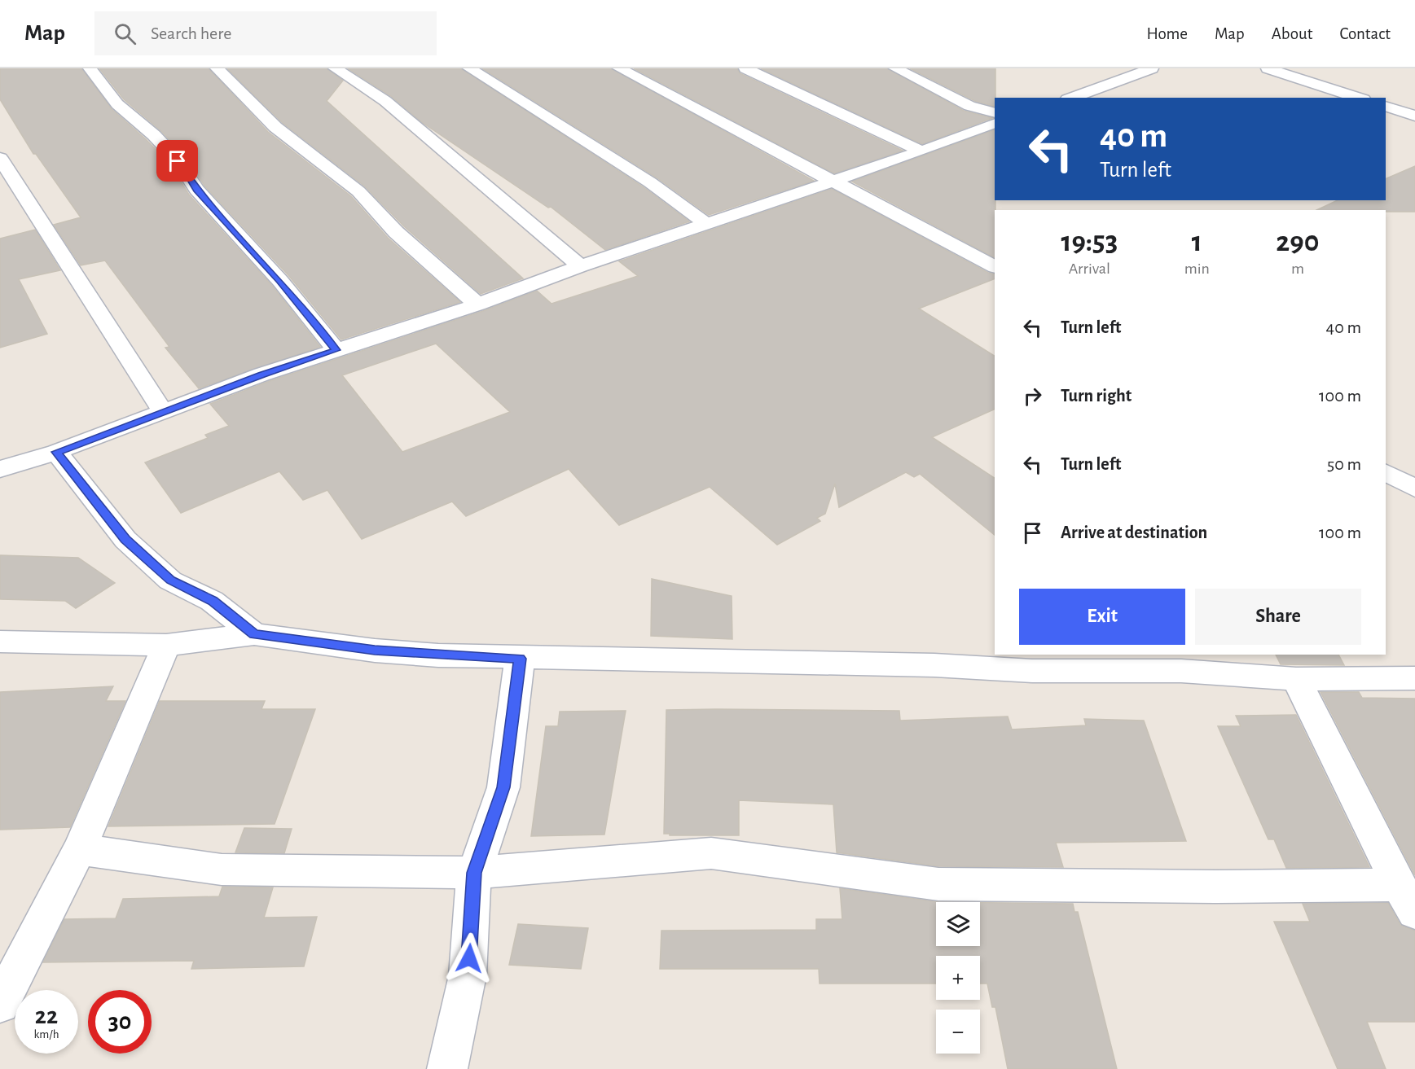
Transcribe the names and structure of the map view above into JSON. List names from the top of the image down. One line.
{"page":{"header":"Map","search":"Search here","nav":["Home","Map","About","Contact"],"turn":["40 m","Turn left"],"eta":["19:53","Arrival","1","min","290","m"],"list":[{"name":"Turn left","value":"40 m"},{"name":"Turn right","value":"100 m"},{"name":"Turn left","value":"50 m"},{"name":"Arrive at destination","value":"100 m"}],"buttons":["Exit","Share"],"map_buttons":["+","−"],"speed":"22 km/h","limit":"30"}}
